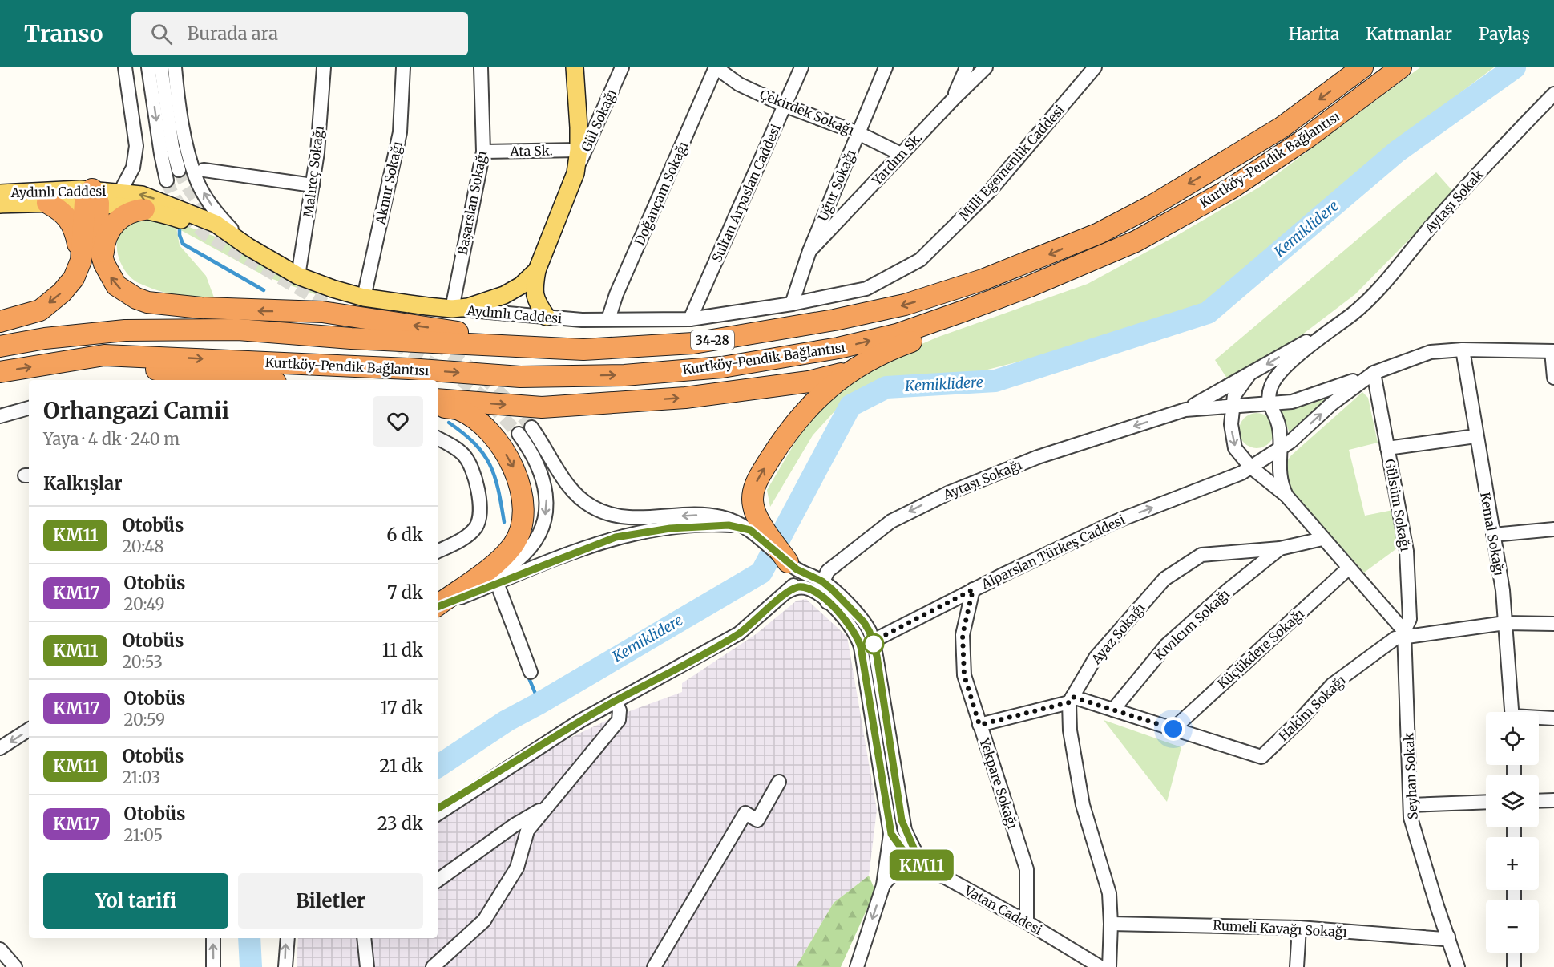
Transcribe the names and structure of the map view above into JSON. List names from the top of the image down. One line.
{"streets":{"highway":["Kurtköy-Pendik Bağlantısı","34-28"],"main road":["Aydınlı Caddesi"],"street":["Çekirdek Sokağı","Gül Sokağı","Ata Sk.","Yardım Sk.","Milli Egemenlik Caddesi","Mahreç Sokağı","Aknur Sokağı","Uğur Sokağı","Doğançam Sokağı","Sultan Arpaslan Caddesi","Aytaşı Sokak","Başarslan Sokağı","Aytaşı Sokağı","Gülsüm Sokağı","Kemal Sokağı","Alparslan Türkeş Caddesi","Kıvılcım Sokağı","Ayaz Sokağı","Küçükdere Sokağı","Hakim Sokağı","Seyhan Sokak","Yekpare Sokağı","Vatan Caddesi","Rumeli Kavağı Sokağı"]},"crossings":[["Çekirdek Sokağı","Yardım Sk."],["Çekirdek Sokağı","Uğur Sokağı"],["Çekirdek Sokağı","Doğançam Sokağı"],["Çekirdek Sokağı","Sultan Arpaslan Caddesi"],["Ata Sk.","Başarslan Sokağı"],["Yardım Sk.","Uğur Sokağı"],["Milli Egemenlik Caddesi","Uğur Sokağı"],["Milli Egemenlik Caddesi","Aydınlı Caddesi"],["Mahreç Sokağı","Aydınlı Caddesi"],["Aknur Sokağı","Aydınlı Caddesi"],["Uğur Sokağı","Aydınlı Caddesi"],["Aydınlı Caddesi","Doğançam Sokağı"],["Aydınlı Caddesi","Sultan Arpaslan Caddesi"],["Aydınlı Caddesi","Başarslan Sokağı"],["Gülsüm Sokağı","Hakim Sokağı"],["Gülsüm Sokağı","Seyhan Sokak"],["Kemal Sokağı","Hakim Sokağı"],["Alparslan Türkeş Caddesi","Yekpare Sokağı"],["Alparslan Türkeş Caddesi","Vatan Caddesi"],["Kıvılcım Sokağı","Ayaz Sokağı"],["Kıvılcım Sokağı","Hakim Sokağı"],["Ayaz Sokağı","Hakim Sokağı"],["Küçükdere Sokağı","Hakim Sokağı"],["Hakim Sokağı","Seyhan Sokak"],["Seyhan Sokak","Rumeli Kavağı Sokağı"],["Yekpare Sokağı","Vatan Caddesi"]],"one_way":["Aytaşı Sokağı","Alparslan Türkeş Caddesi"],"water":["Kemiklidere"],"lines":["bus line KM11"],"page":{"header":"Transo","search":"Burada ara","nav":["Harita","Katmanlar","Paylaş"],"on_map":"KM11","heading":[["Orhangazi Camii","Yaya · 4 dk · 240 m"],"Kalkışlar"],"list":[{"mark":"KM11","name":"Otobüs","note":"20:48","value":"6 dk"},{"mark":"KM17","name":"Otobüs","note":"20:49","value":"7 dk"},{"mark":"KM11","name":"Otobüs","note":"20:53","value":"11 dk"},{"mark":"KM17","name":"Otobüs","note":"20:59","value":"17 dk"},{"mark":"KM11","name":"Otobüs","note":"21:03","value":"21 dk"},{"mark":"KM17","name":"Otobüs","note":"21:05","value":"23 dk"}],"map_buttons":["+","−"],"buttons":["Yol tarifi","Biletler"]}}
